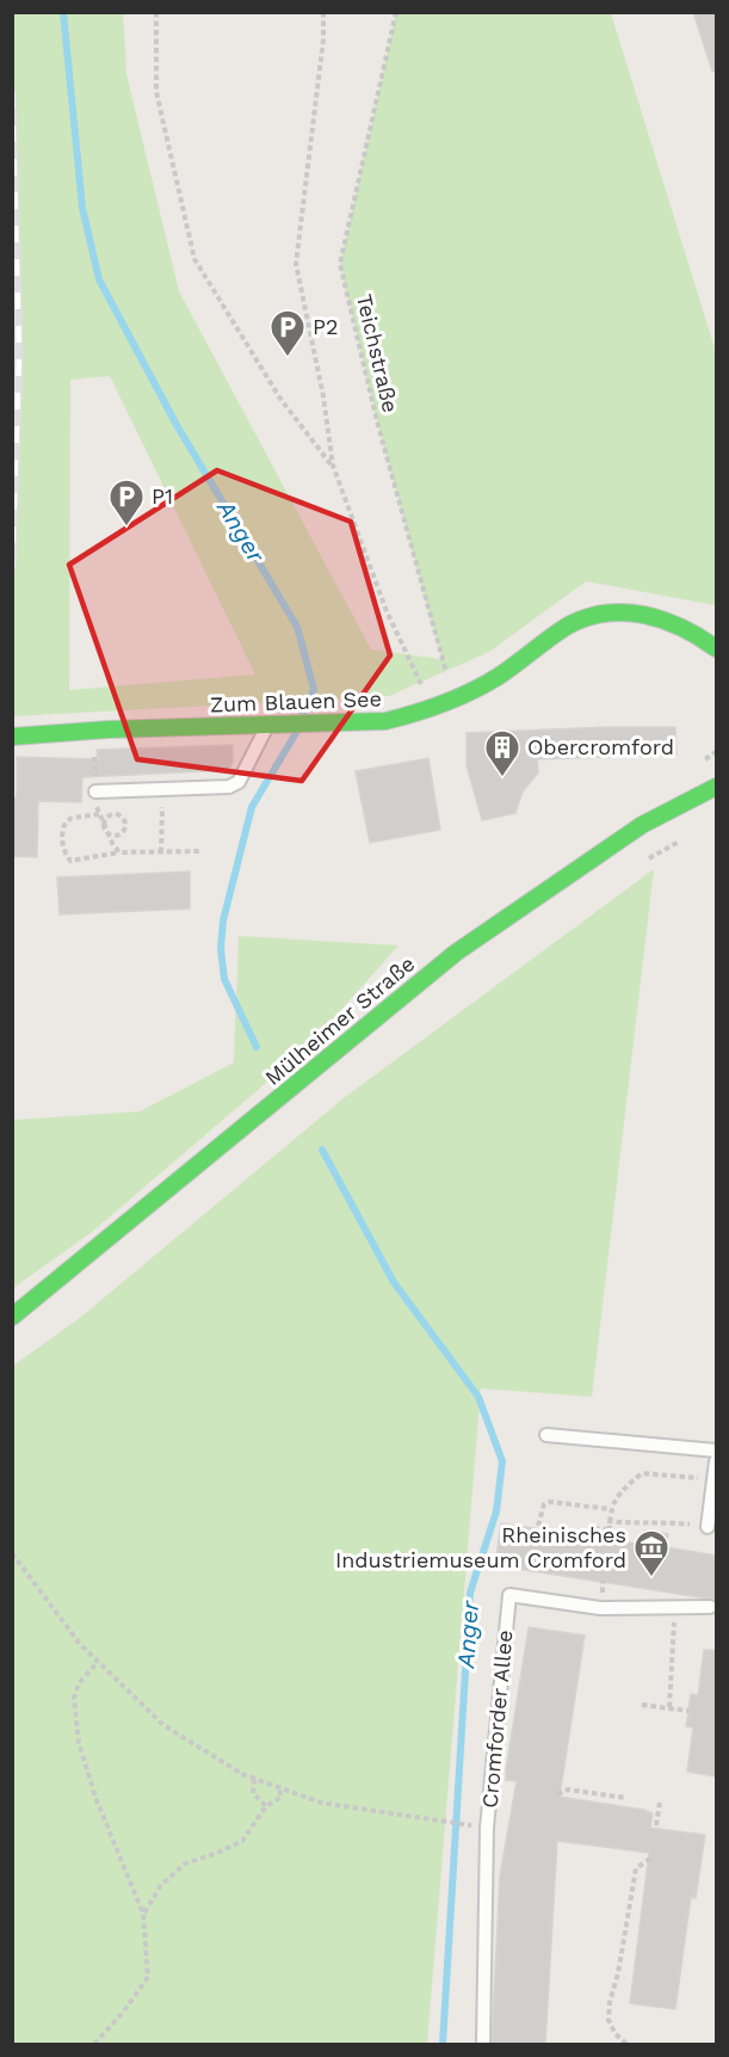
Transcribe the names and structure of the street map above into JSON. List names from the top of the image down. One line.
{"streets":{"main road":["Zum Blauen See","Mülheimer Straße"],"lane":["Cromforder Allee"],"path":["Teichstraße"]},"crossings":[["Teichstraße","Zum Blauen See"]],"water":["Anger"],"places":{"parking":["P2","P1"],"building":["Obercromford"],"museum":["Rheinisches Industriemuseum Cromford"]}}
